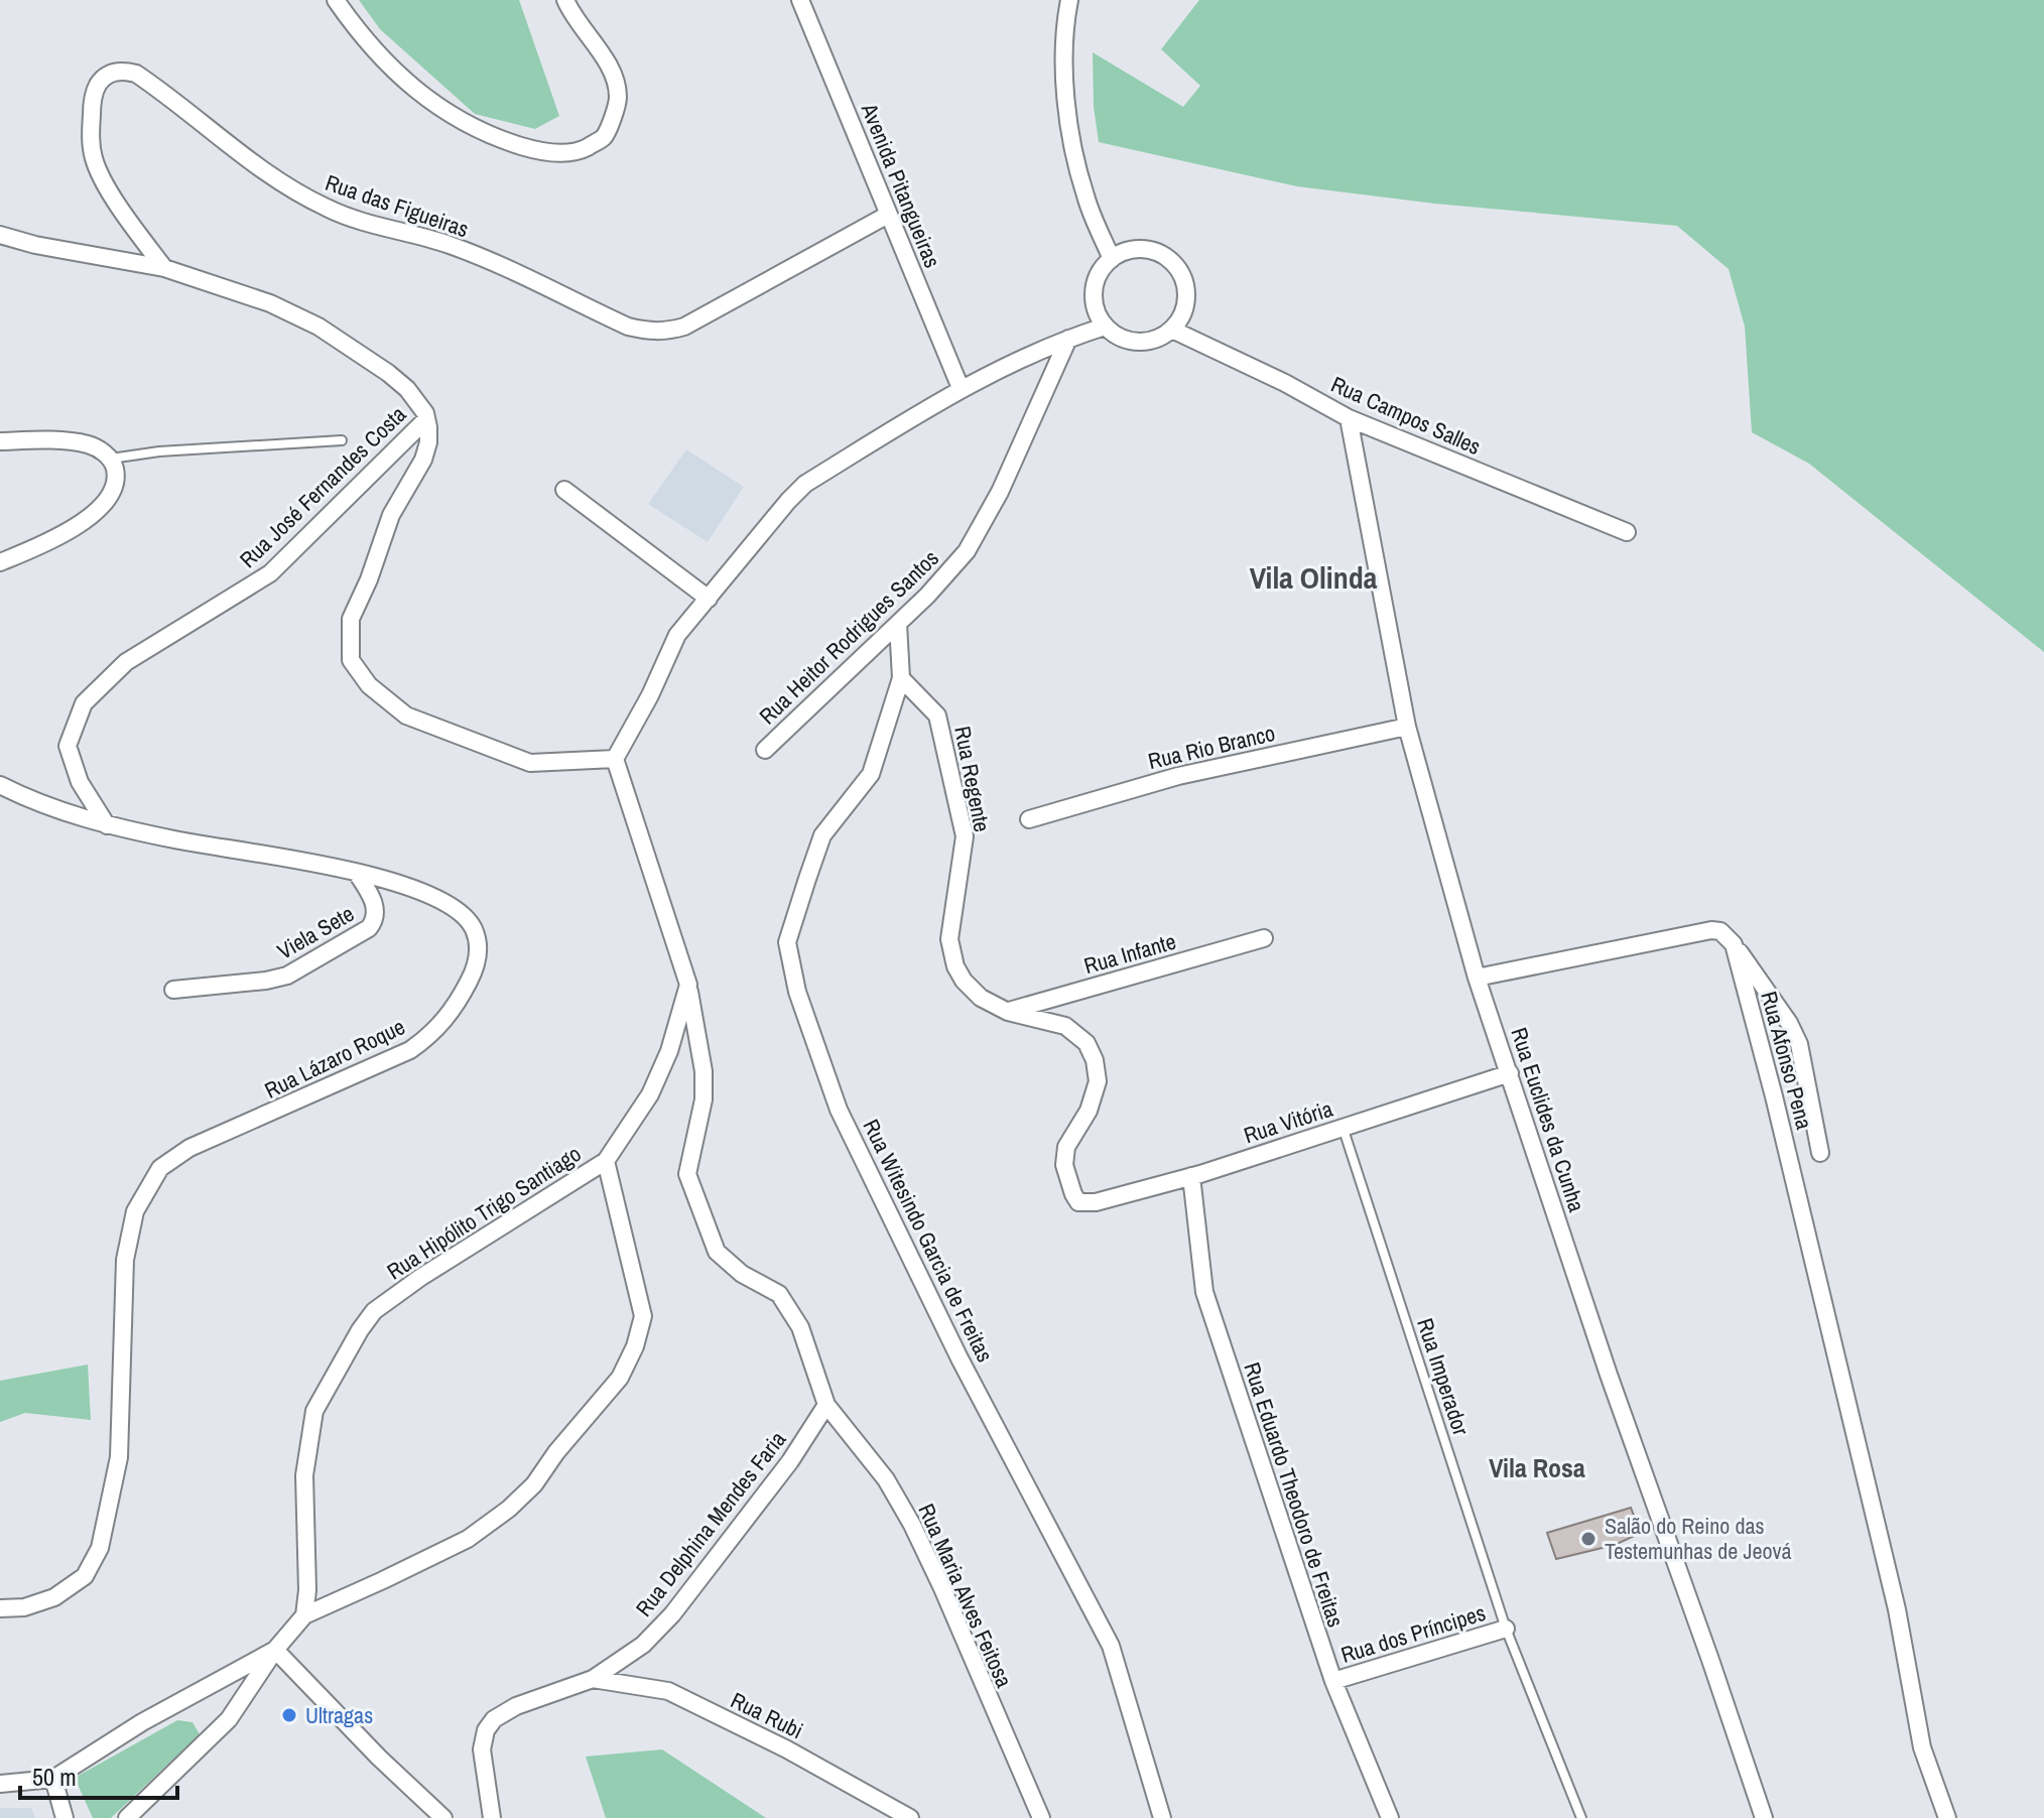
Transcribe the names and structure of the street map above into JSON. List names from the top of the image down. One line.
{"streets":{"street":["Avenida Pitangueiras","Rua das Figueiras","Rua Campos Salles","Rua José Fernandes Costa","Rua Heitor Rodrigues Santos","Rua Rio Branco","Rua Regente","Viela Sete","Rua Infante","Rua Lázaro Roque","Rua Afonso Pena","Rua Euclides da Cunha","Rua Vitória","Rua Hipólito Trigo Santiago","Rua Witesindo Garcia de Freitas","Rua Eduardo Theodoro de Freitas","Rua Delphina Mendes Faria","Rua Maria Alves Feitosa","Rua dos Príncipes","Rua Rubi"],"lane":["Rua Imperador"]},"crossings":[["Avenida Pitangueiras","Rua das Figueiras"],["Rua Campos Salles","Rua Euclides da Cunha"],["Rua José Fernandes Costa","Rua Lázaro Roque"],["Rua Rio Branco","Rua Euclides da Cunha"],["Rua Regente","Rua Infante"],["Rua Regente","Rua Vitória"],["Rua Regente","Rua Witesindo Garcia de Freitas"],["Viela Sete","Rua Lázaro Roque"],["Rua Euclides da Cunha","Rua Vitória"],["Rua Vitória","Rua Imperador"],["Rua Vitória","Rua Eduardo Theodoro de Freitas"],["Rua Hipólito Trigo Santiago","Rua Maria Alves Feitosa"],["Rua Imperador","Rua dos Príncipes"],["Rua Eduardo Theodoro de Freitas","Rua dos Príncipes"],["Rua Delphina Mendes Faria","Rua Maria Alves Feitosa"],["Rua Delphina Mendes Faria","Rua Rubi"]],"districts":["Vila Olinda","Vila Rosa"],"places":["Salão do Reino das Testemunhas de Jeová","Ultragas"],"scale_bar":"50 m"}
